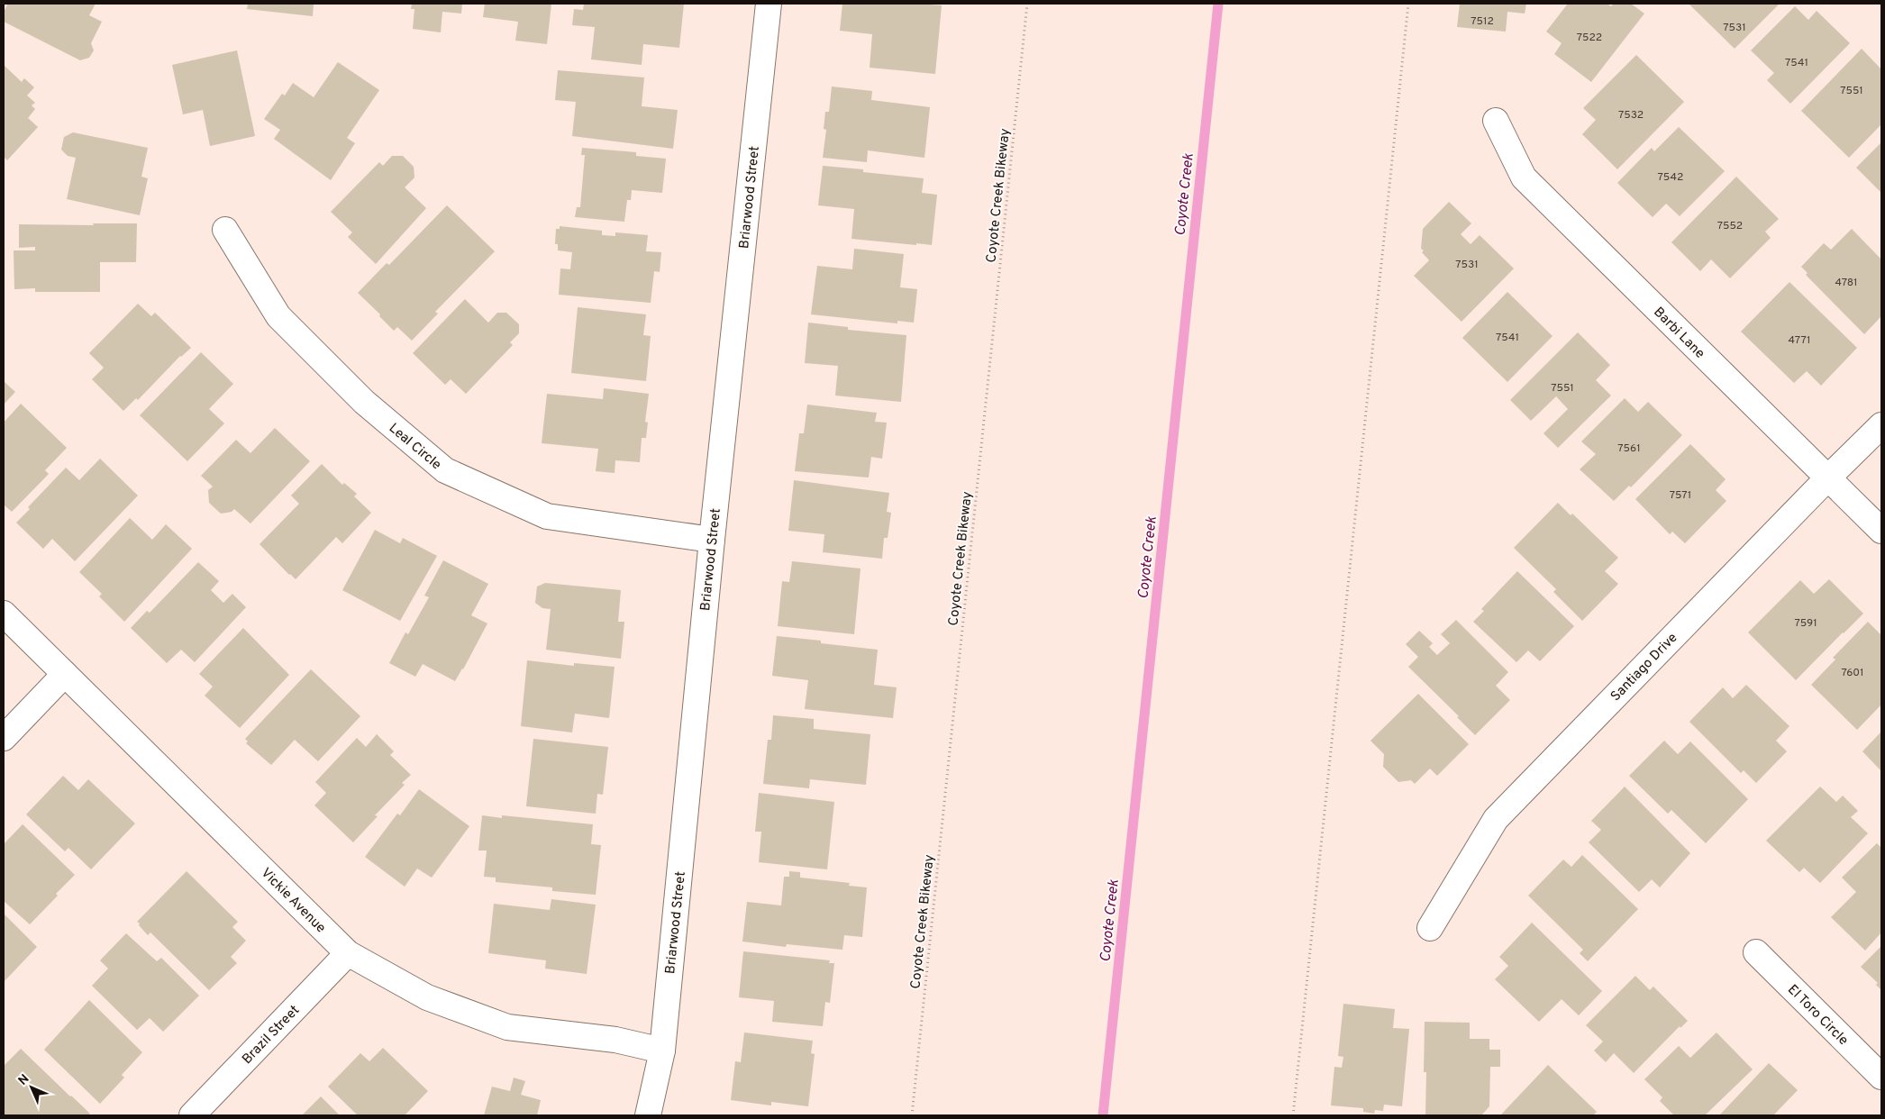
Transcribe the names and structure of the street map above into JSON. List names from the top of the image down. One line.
{"streets":{"street":["Briarwood Street","Barbi Lane","Leal Circle","Santiago Drive","Vickie Avenue","El Toro Circle","Brazil Street"],"path":["Coyote Creek Bikeway"]},"crossings":[["Briarwood Street","Leal Circle"],["Briarwood Street","Vickie Avenue"],["Barbi Lane","Santiago Drive"],["Vickie Avenue","Brazil Street"]],"water":["Coyote Creek"],"house_numbers":["7512","7531","7522","7541","7551","7532","7542","7552","7531","4781","7541","4771","7551","7561","7571","7591","7601"],"north":"top left"}
